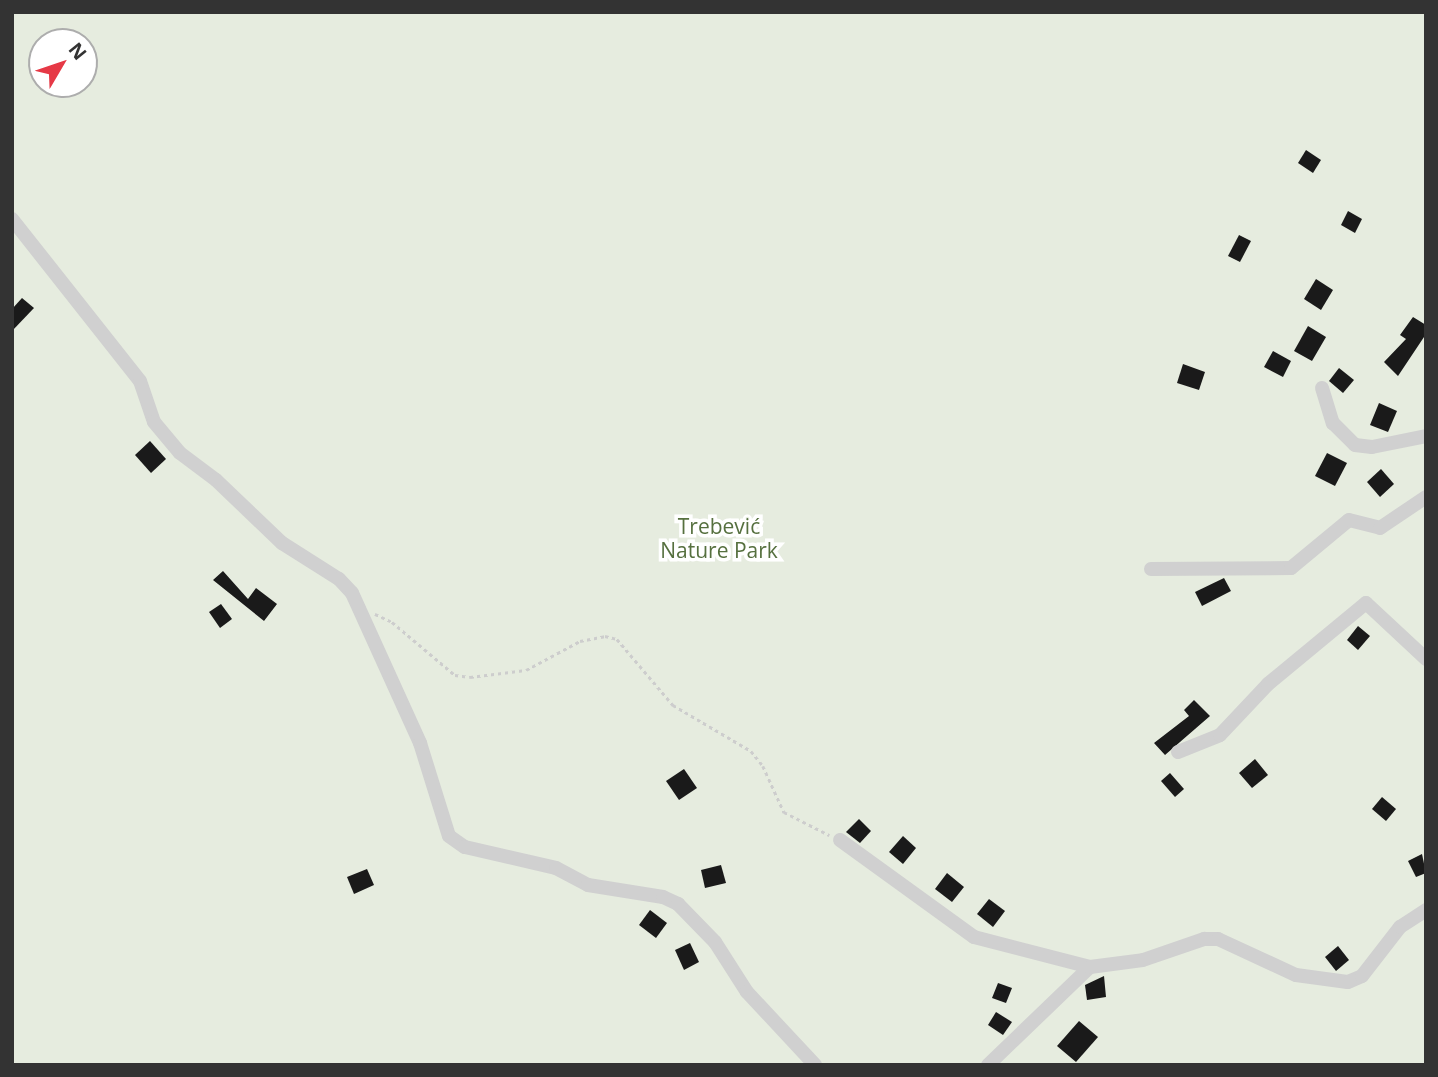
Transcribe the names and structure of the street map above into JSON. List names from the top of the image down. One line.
{"parks":["Trebević Nature Park"],"north":"top right"}
